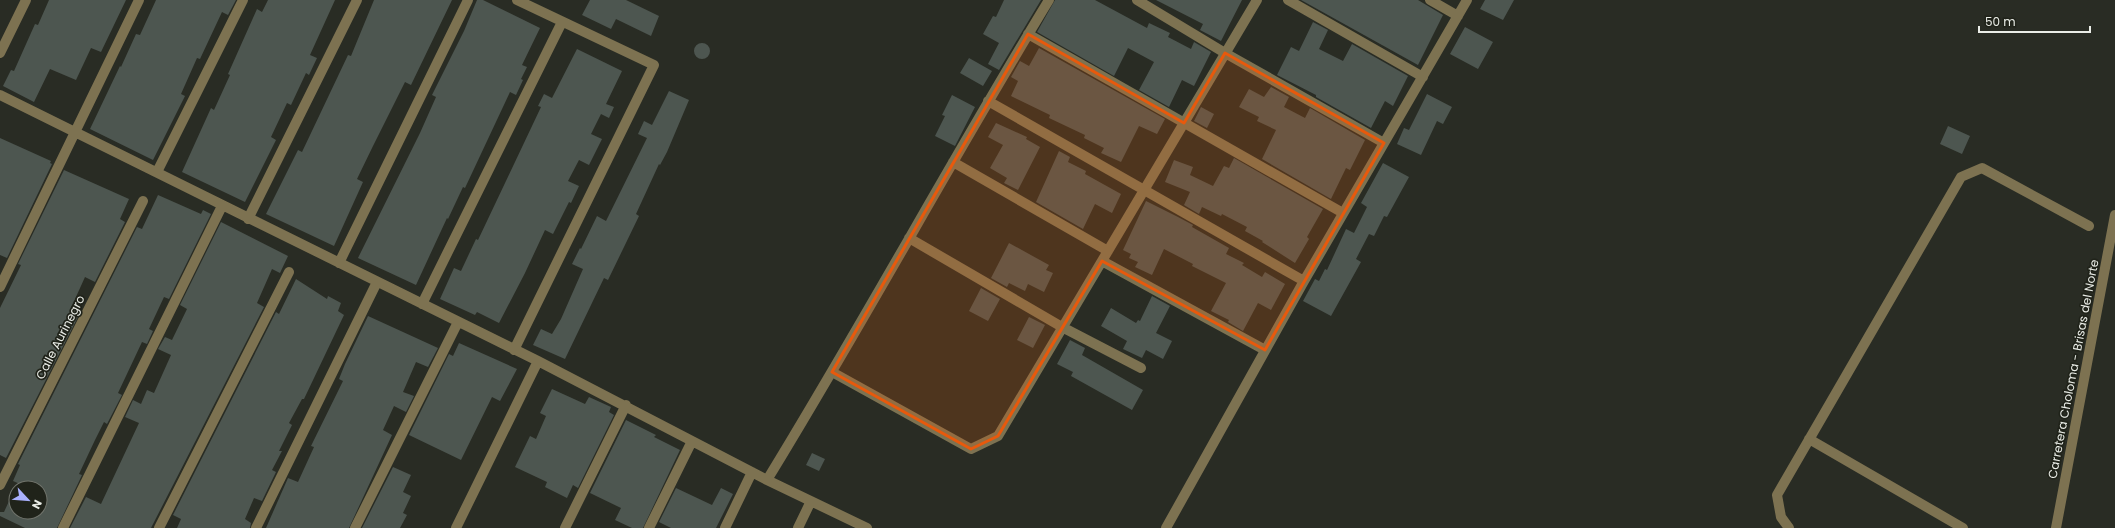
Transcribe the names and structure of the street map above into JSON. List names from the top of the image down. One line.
{"streets":{"street":["Calle Aurinegro","Carretera Choloma - Brisas del Norte"]},"scale_bar":"50 m","north":"bottom right"}
